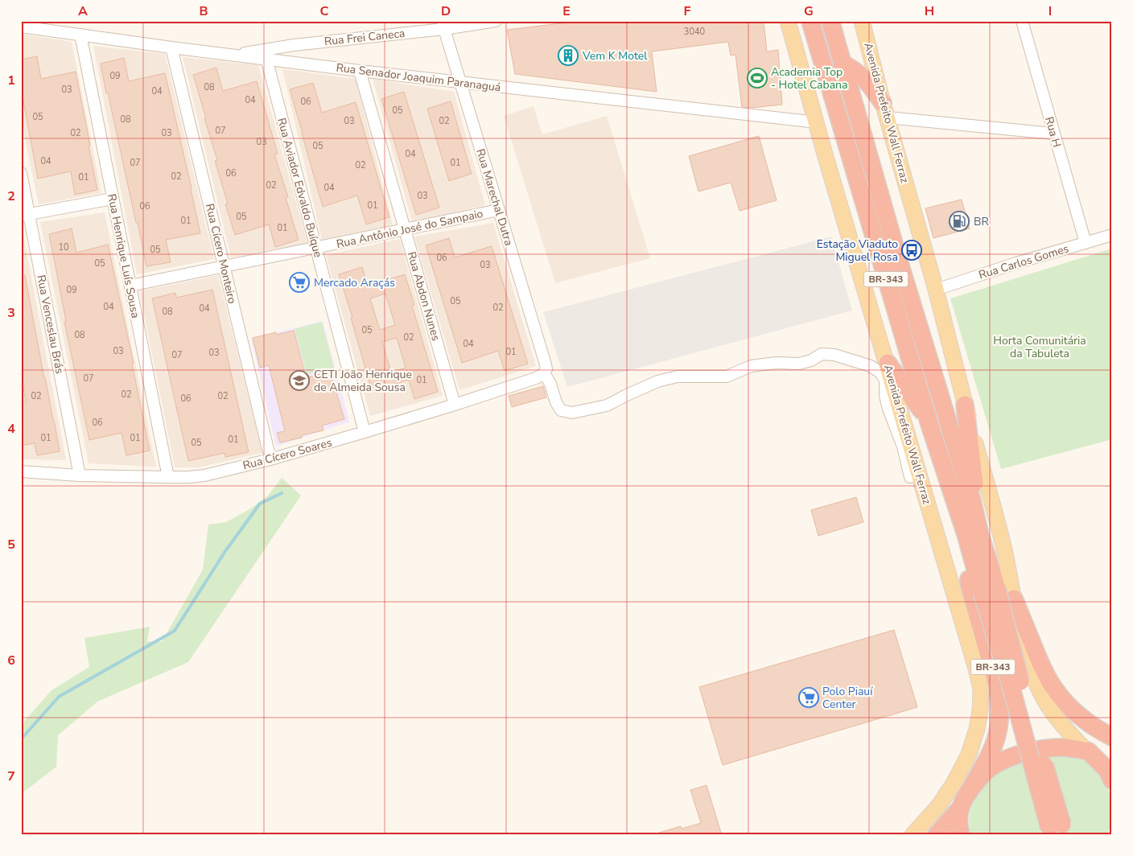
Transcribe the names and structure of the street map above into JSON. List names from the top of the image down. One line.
{"streets":{"highway":["Avenida Prefeito Wall Ferraz","BR-343"],"street":["Rua Frei Caneca","Rua Senador Joaquim Paranaguá","Rua H","Rua Aviador Edvaldo Buíque","Rua Marechal Dutra","Rua Antônio José do Sampaio","Rua Cícero Monteiro","Rua Henrique Luís Sousa","Rua Carlos Gomes","Rua Abdon Nunes","Rua Venceslau Brás","Rua Cícero Soares"]},"crossings":[["Rua Frei Caneca","Rua Senador Joaquim Paranaguá"],["Rua Frei Caneca","Rua Marechal Dutra"],["Rua Senador Joaquim Paranaguá","Avenida Prefeito Wall Ferraz"],["Rua Senador Joaquim Paranaguá","Rua Aviador Edvaldo Buíque"],["Rua Senador Joaquim Paranaguá","Rua Marechal Dutra"],["Rua Senador Joaquim Paranaguá","Rua Cícero Monteiro"],["Rua Senador Joaquim Paranaguá","Rua Henrique Luís Sousa"],["Rua Senador Joaquim Paranaguá","Rua Abdon Nunes"],["Avenida Prefeito Wall Ferraz","Rua Carlos Gomes"],["Avenida Prefeito Wall Ferraz","BR-343"],["Rua H","Rua Carlos Gomes"],["Rua Aviador Edvaldo Buíque","Rua Antônio José do Sampaio"],["Rua Aviador Edvaldo Buíque","Rua Cícero Soares"],["Rua Marechal Dutra","Rua Antônio José do Sampaio"],["Rua Marechal Dutra","Rua Cícero Soares"],["Rua Antônio José do Sampaio","Rua Cícero Monteiro"],["Rua Antônio José do Sampaio","Rua Henrique Luís Sousa"],["Rua Antônio José do Sampaio","Rua Abdon Nunes"],["Rua Cícero Monteiro","Rua Cícero Soares"],["Rua Henrique Luís Sousa","Rua Cícero Soares"],["Rua Abdon Nunes","Rua Cícero Soares"],["Rua Venceslau Brás","Rua Cícero Soares"]],"parks":["Horta Comunitária da Tabuleta"],"places":{"building":["Vem K Motel"],"sports":["Academia Top - Hotel Cabana"],"fuel station":["BR"],"bus stop":["Estação Viaduto Miguel Rosa"],"supermarket":["Mercado Araçás","Polo Piauí Center"],"school or university":["CETI João Henrique de Almeida Sousa"]},"house_numbers":["3040","09","08","03","04","04","06","05","05","08","03","02","07","02","03","03","05","04","04","07","01","02","06","02","01","02","04","03","01","06","05","01","01","10","05","06","05","03","09","05","04","02","04","08","05","08","02","04","03","01","03","07","07","01","02","02","02","06","06","01","01","01","05"],"grid":{"columns":["A","B","C","D","E","F","G","H","I"],"rows":["1","2","3","4","5","6","7"]}}
